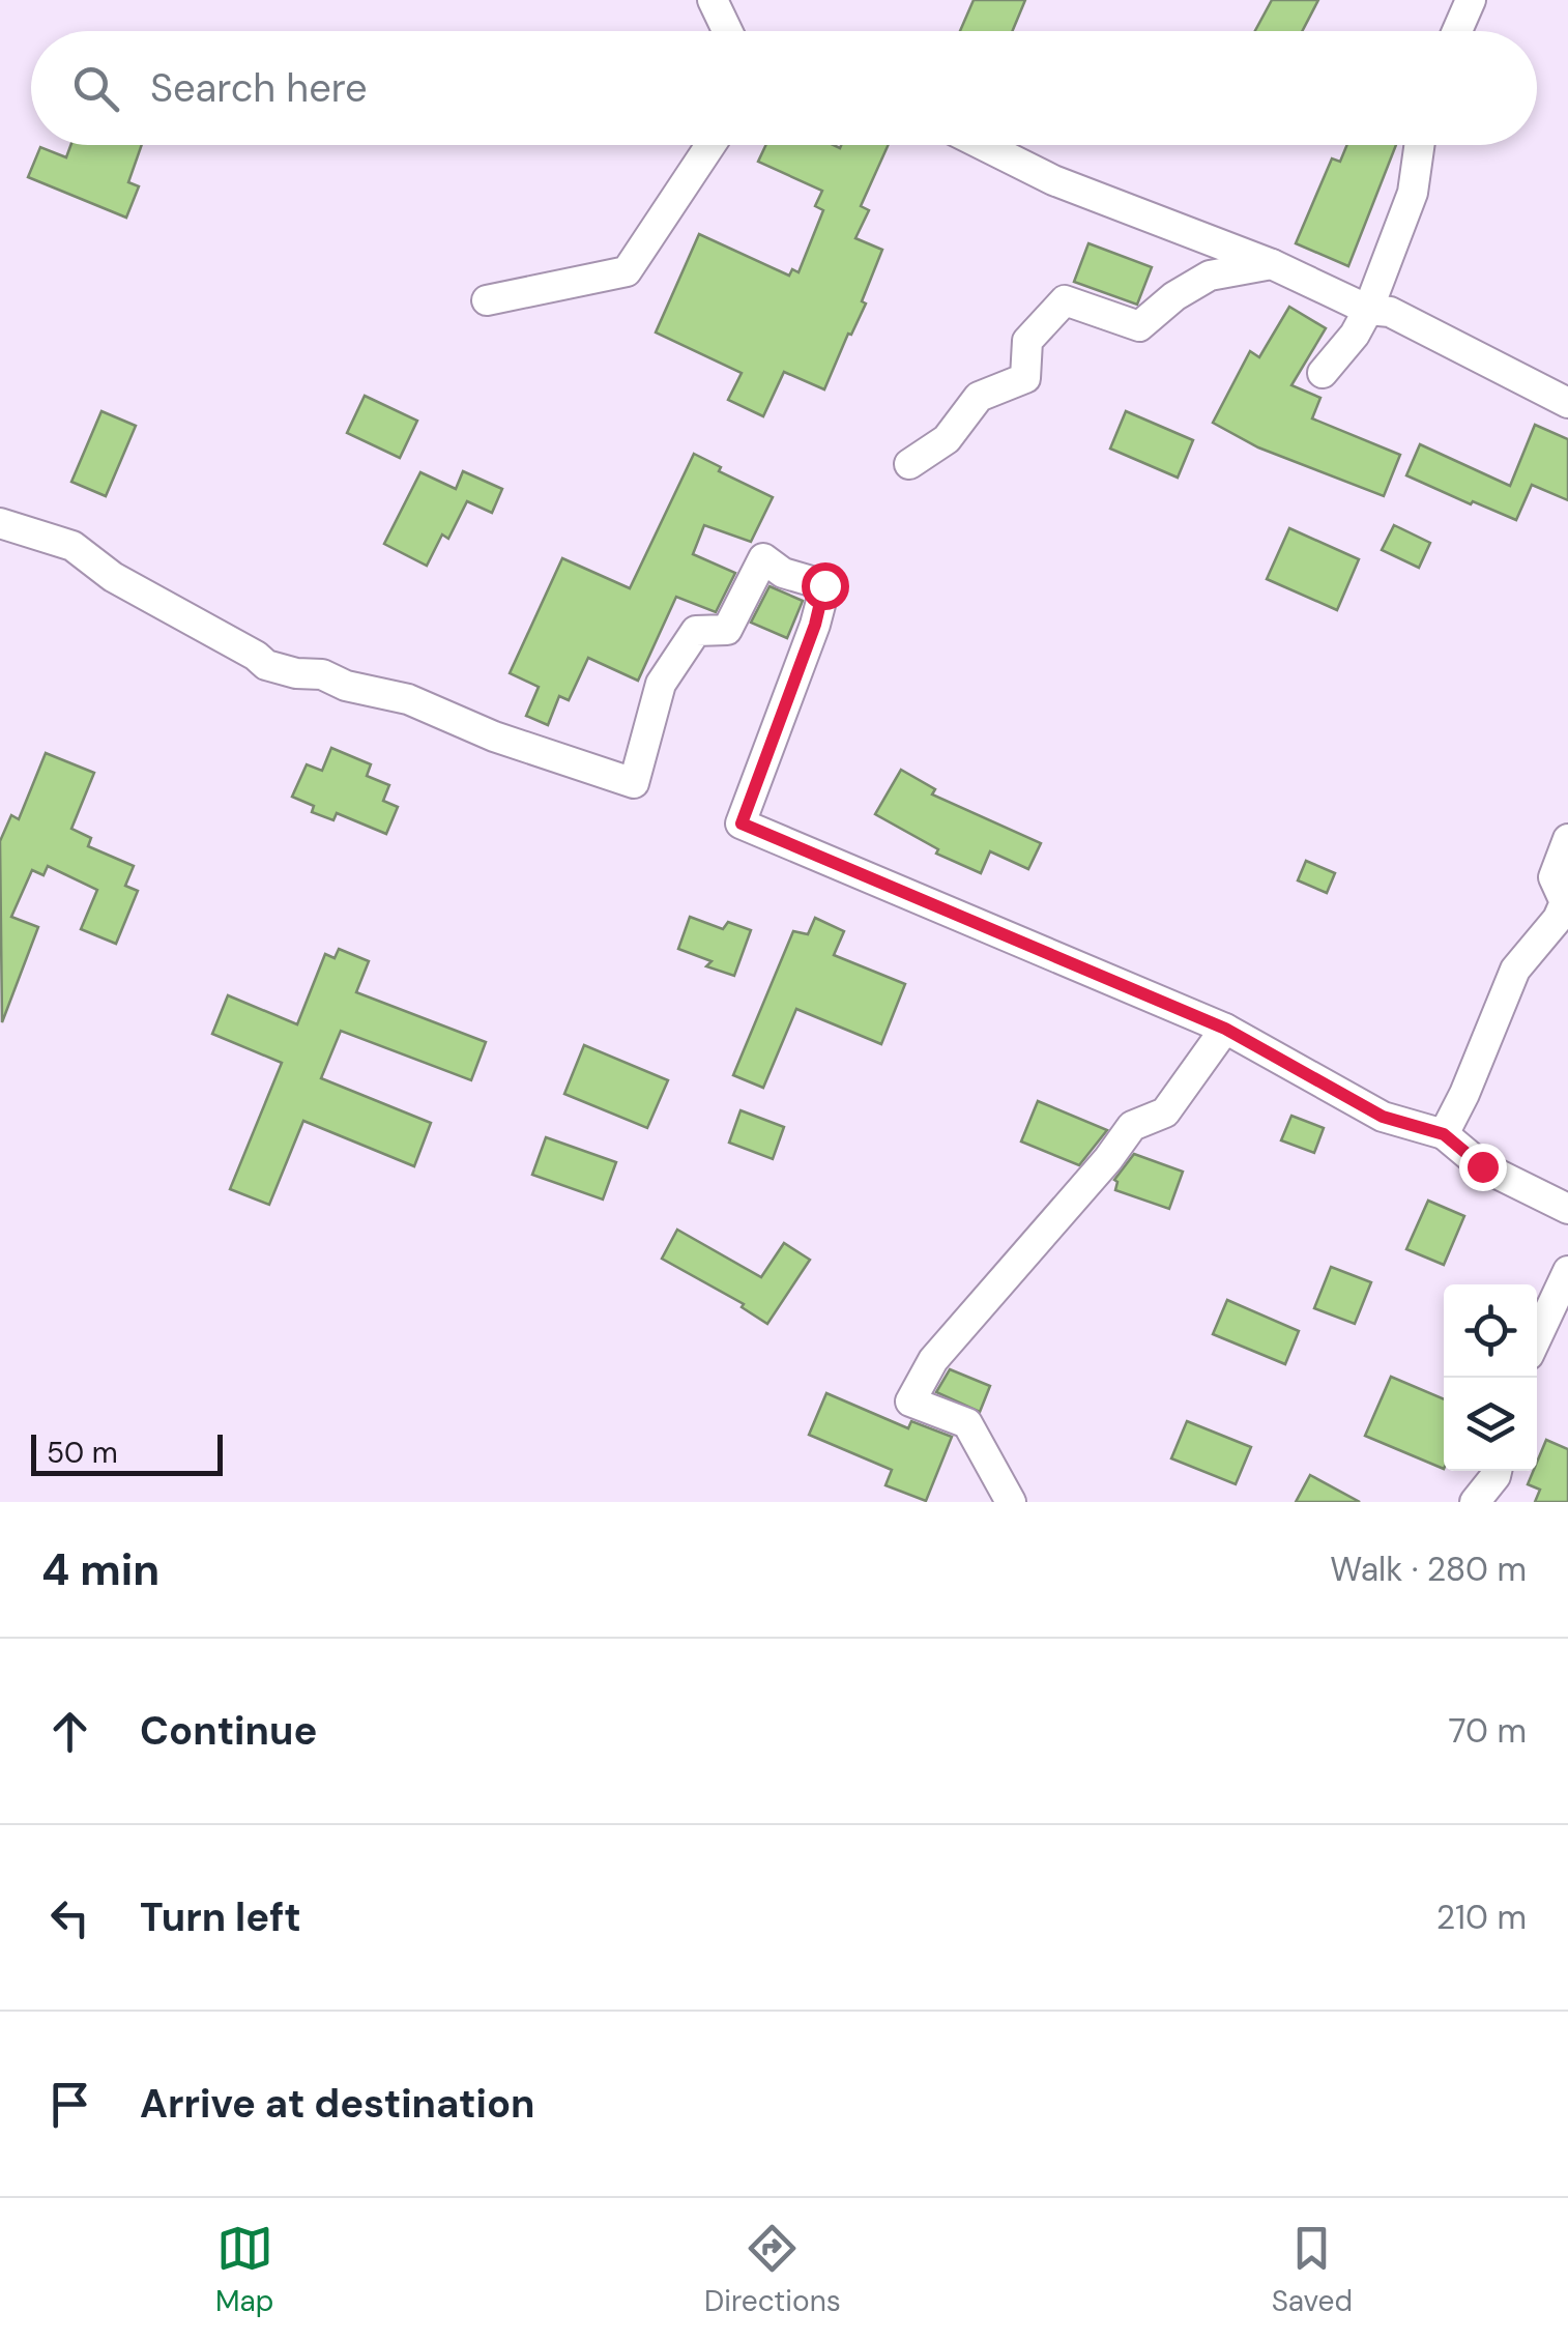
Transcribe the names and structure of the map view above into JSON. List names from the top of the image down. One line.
{"scale_bar":"50 m","page":{"search":"Search here","scale":"50 m","heading":["4 min","Walk · 280 m"],"list":[["Continue","70 m"],["Turn left","210 m"],"Arrive at destination"],"nav":["Map","Directions","Saved"]}}
